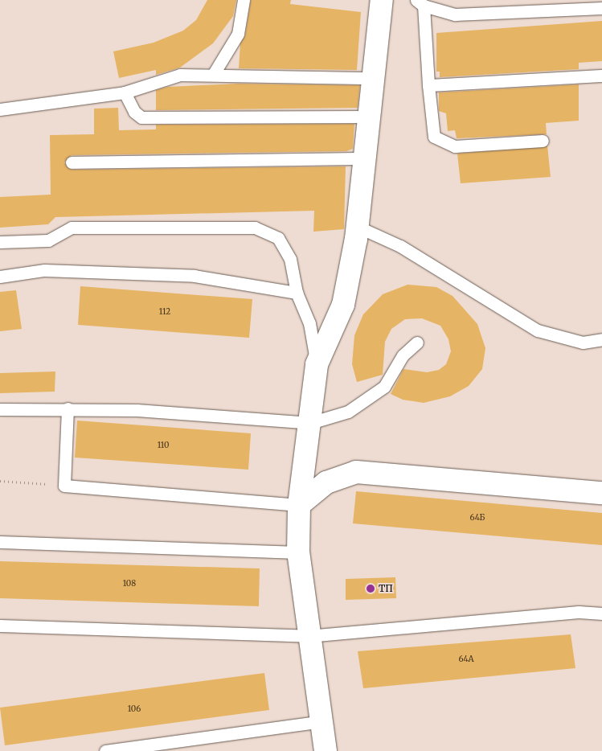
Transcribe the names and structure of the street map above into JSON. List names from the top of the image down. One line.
{"places":["ТП"],"house_numbers":["112","110","64Б","108","64А","106"]}
